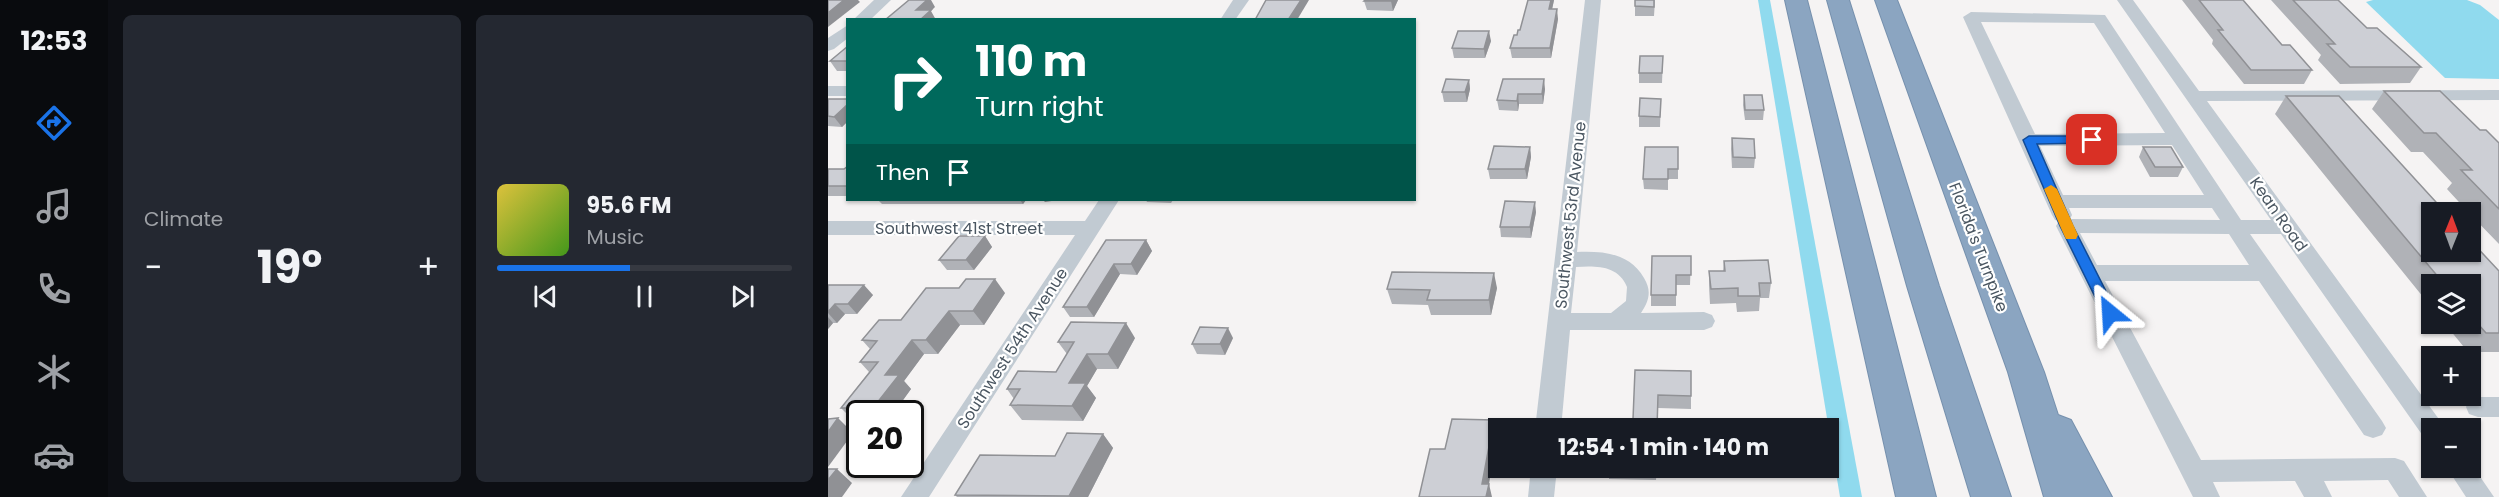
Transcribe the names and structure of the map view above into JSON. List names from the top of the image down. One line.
{"streets":{"highway":["Florida's Turnpike"],"street":["Kean Road","Southwest 53rd Avenue","Southwest 41st Street","Southwest 54th Avenue"]},"crossings":[["Southwest 41st Street","Southwest 54th Avenue"]],"north":"top","page":{"tabs":"12:53","tile":"Climate","turn":["110 m","Turn right"],"then":"Then","song":["95.6 FM","Music"],"map_buttons":["+","−"],"heat":["−","19°","+"],"limit":"20","trip":"12:54 · 1 min · 140 m"}}
